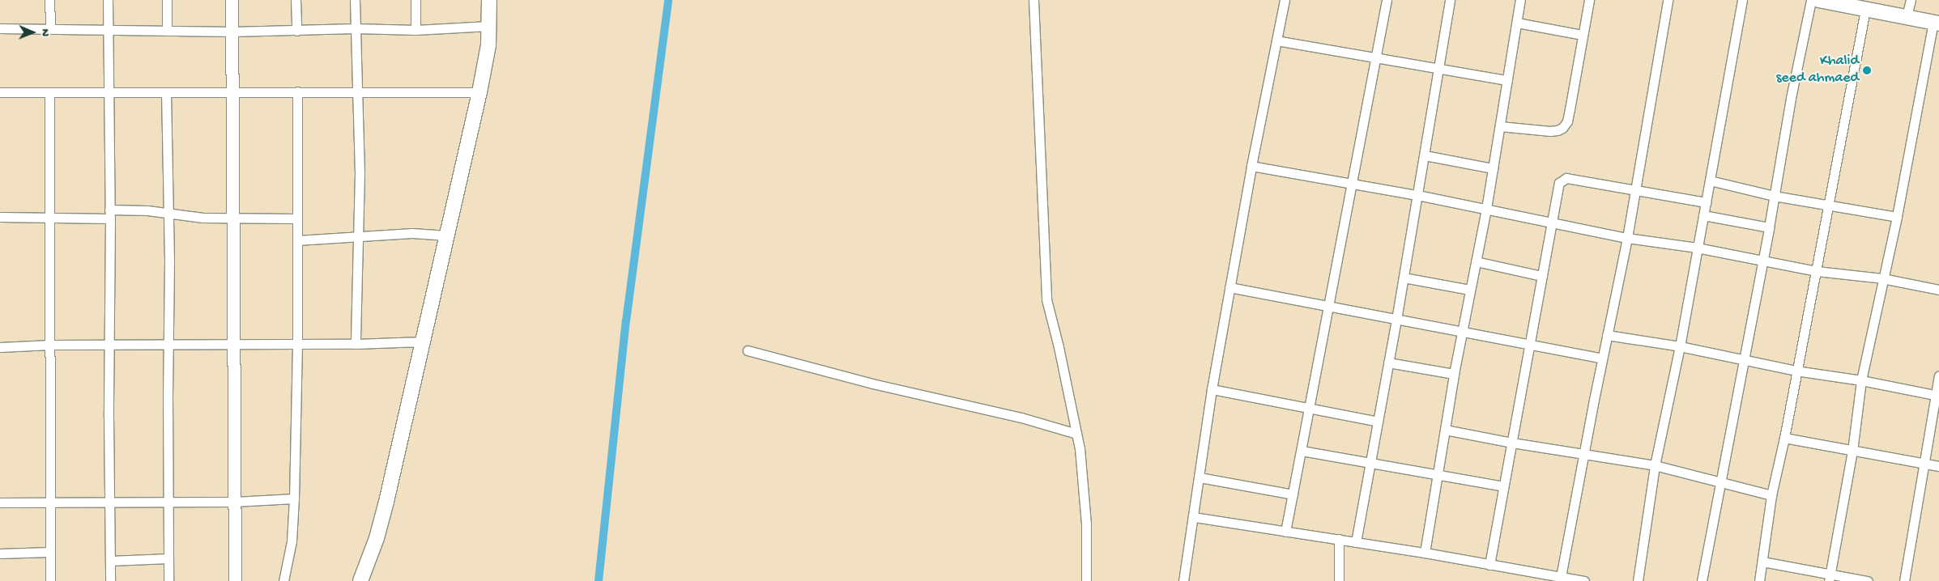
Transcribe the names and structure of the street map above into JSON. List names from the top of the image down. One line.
{"places":["Khalid seed ahmaed"],"north":"right"}
